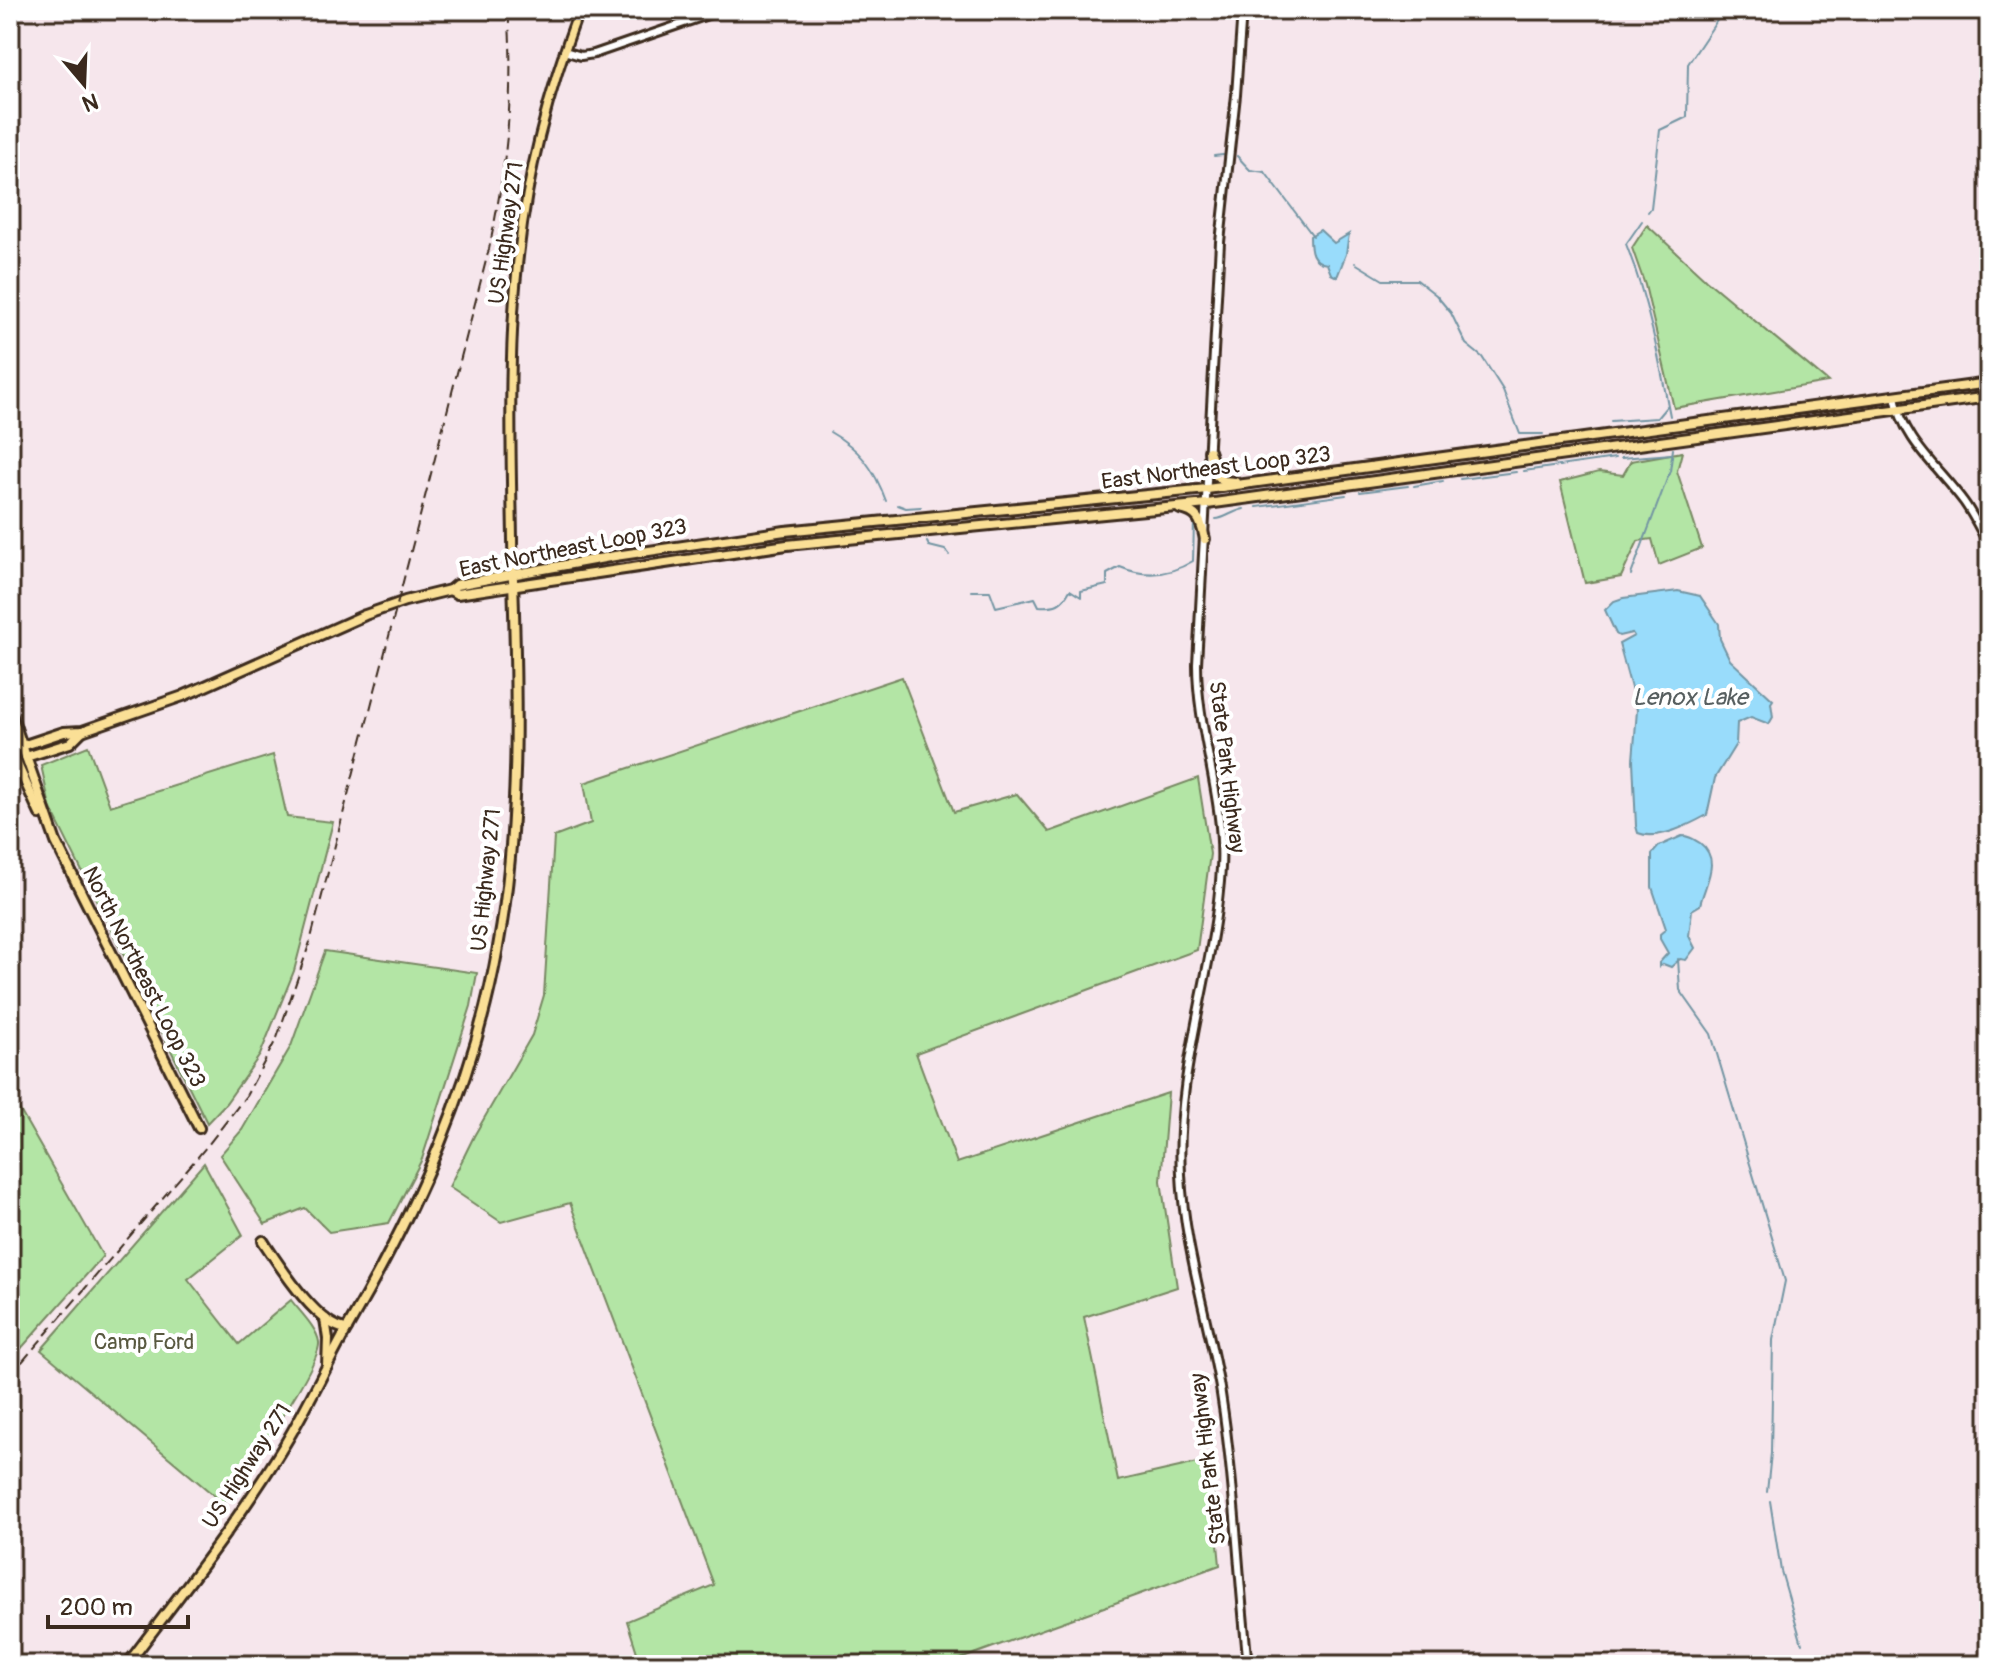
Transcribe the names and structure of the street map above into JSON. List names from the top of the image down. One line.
{"streets":{"highway":["US Highway 271","East Northeast Loop 323","North Northeast Loop 323"],"main road":["State Park Highway"]},"crossings":[["US Highway 271","East Northeast Loop 323"],["East Northeast Loop 323","State Park Highway"],["East Northeast Loop 323","North Northeast Loop 323"]],"water":["Lenox Lake"],"parks":["Camp Ford"],"scale_bar":"200 m","north":"bottom"}
